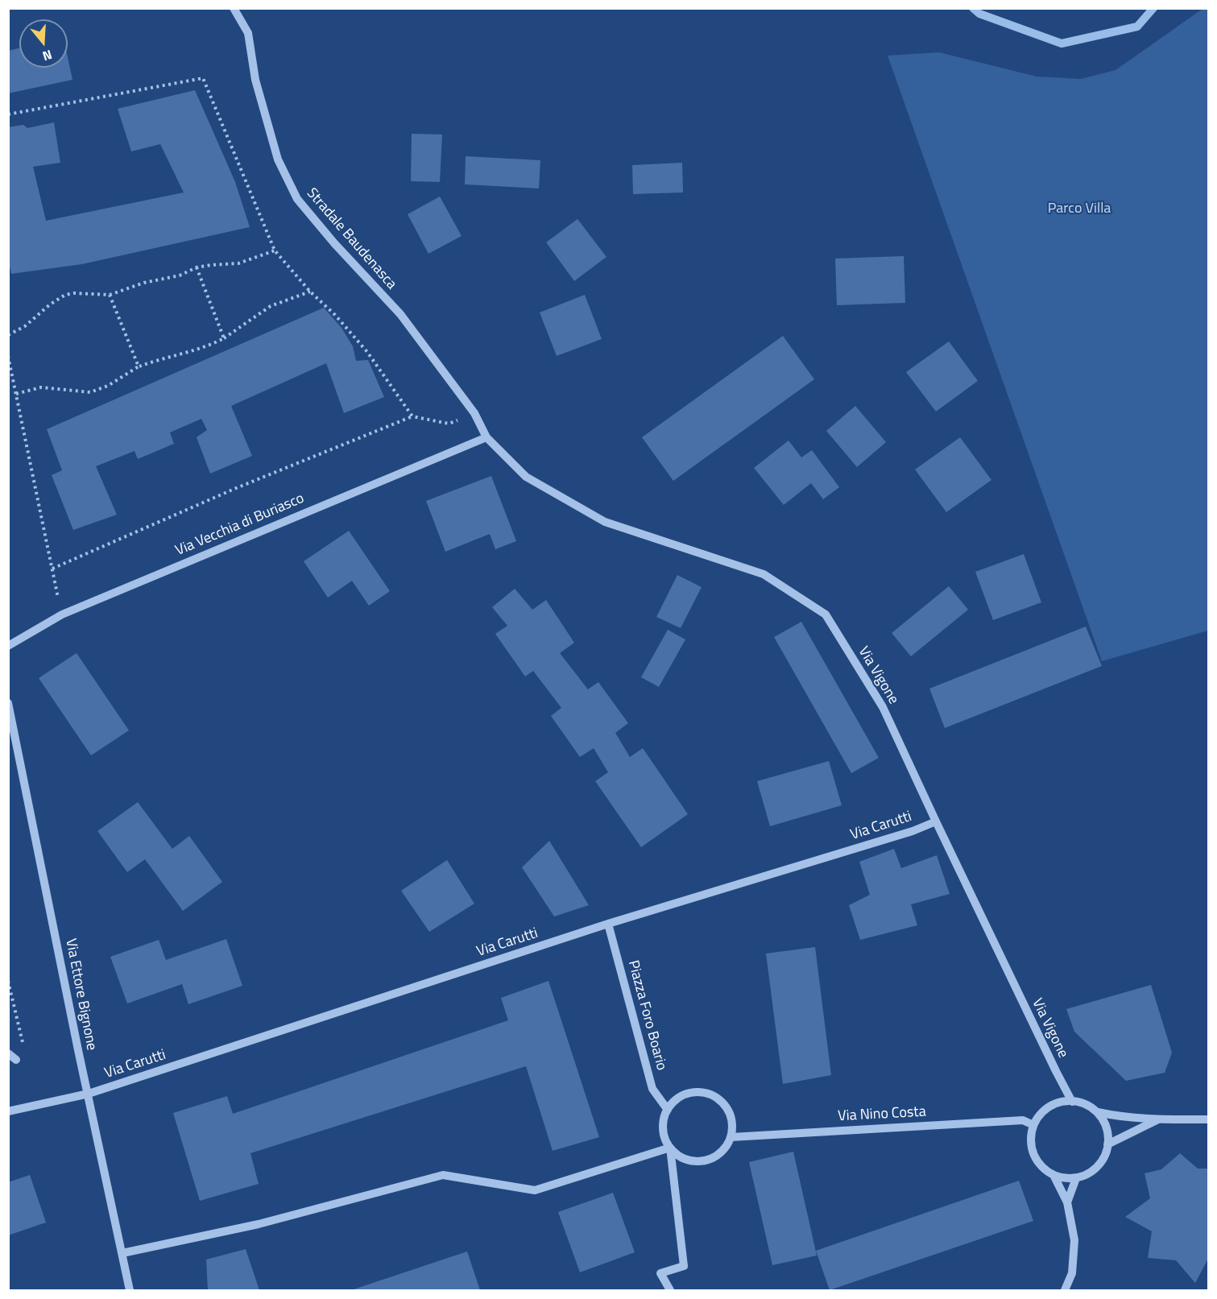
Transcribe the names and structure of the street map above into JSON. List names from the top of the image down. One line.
{"streets":{"street":["Stradale Baudenasca","Via Vecchia di Buriasco","Via Vigone","Via Carutti","Via Ettore Bignone","Piazza Foro Boario","Via Nino Costa"]},"crossings":[["Stradale Baudenasca","Via Vecchia di Buriasco"],["Stradale Baudenasca","Via Vigone"],["Via Vecchia di Buriasco","Via Vigone"],["Via Vigone","Via Carutti"],["Via Vigone","Via Nino Costa"],["Via Carutti","Via Ettore Bignone"],["Via Carutti","Piazza Foro Boario"],["Piazza Foro Boario","Via Nino Costa"]],"parks":["Parco Villa"],"north":"bottom"}
